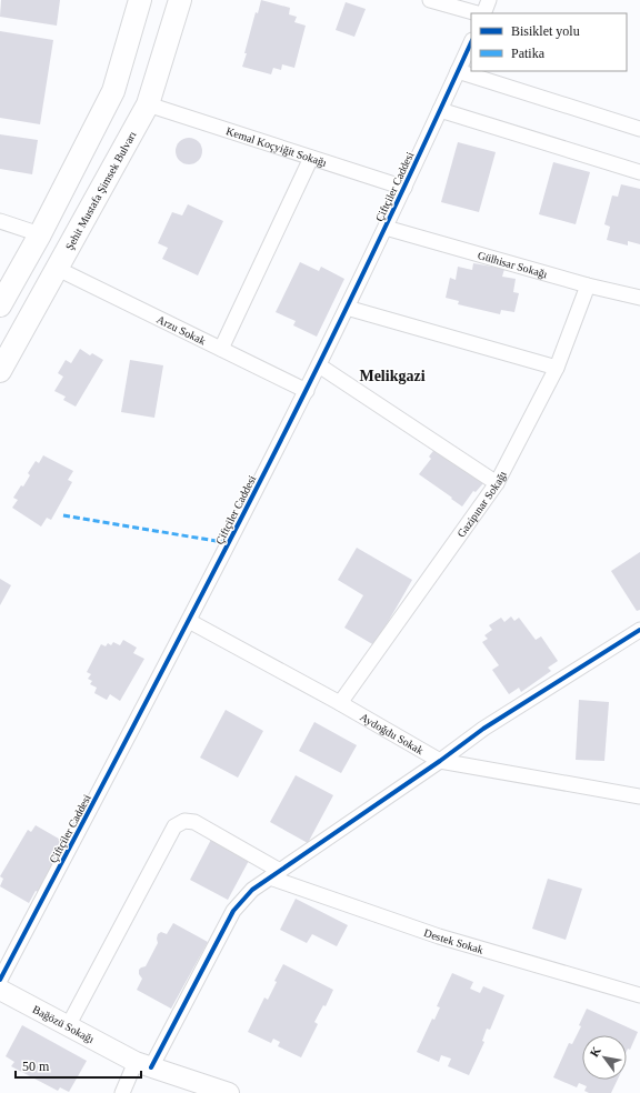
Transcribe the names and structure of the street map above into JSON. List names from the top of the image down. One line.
{"streets":{"main road":["Şehit Mustafa Şimsek Bulvarı"],"street":["Kemal Koçyiğit Sokağı","Çiftçiler Caddesi","Gülhisar Sokağı","Arzu Sokak","Gazipınar Sokağı","Aydoğdu Sokak","Destek Sokak","Bağözü Sokağı"]},"crossings":[["Kemal Koçyiğit Sokağı","Çiftçiler Caddesi"],["Kemal Koçyiğit Sokağı","Şehit Mustafa Şimsek Bulvarı"],["Çiftçiler Caddesi","Gülhisar Sokağı"],["Çiftçiler Caddesi","Arzu Sokak"],["Çiftçiler Caddesi","Aydoğdu Sokak"],["Şehit Mustafa Şimsek Bulvarı","Arzu Sokak"],["Gülhisar Sokağı","Gazipınar Sokağı"],["Gazipınar Sokağı","Aydoğdu Sokak"],["Destek Sokak","Bağözü Sokağı"]],"districts":["Melikgazi"],"legend":["Bisiklet yolu","Patika"],"scale_bar":"50 m","north":"top left"}
